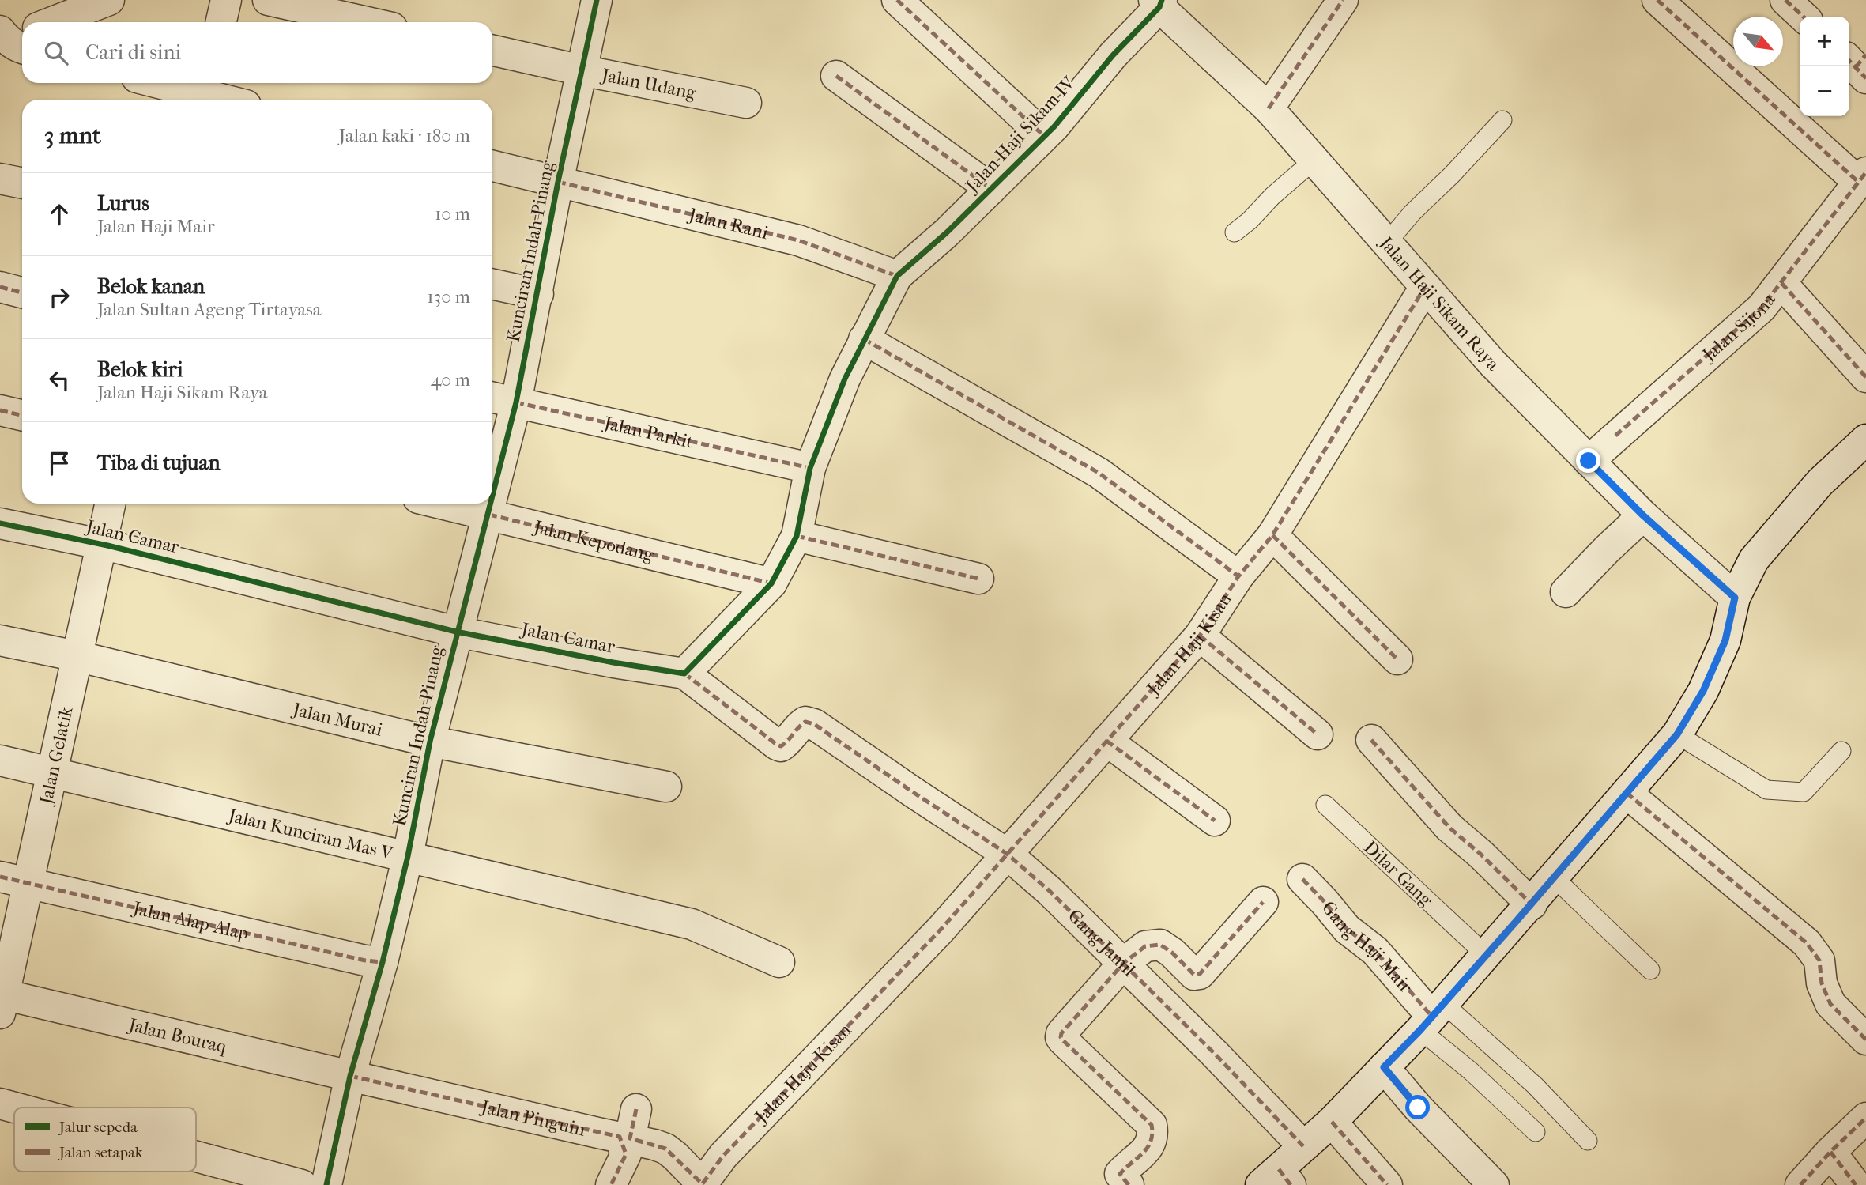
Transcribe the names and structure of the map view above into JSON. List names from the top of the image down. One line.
{"streets":{"street":["Jalan Udang","Jalan Haji Sikam IV","Jalan Rani","Kunciran Indah-Pinang","Jalan Haji Sikam Raya","Jalan Sijona","Jalan Parkit","Jalan Camar","Jalan Kepodang","Jalan Haji Kisan","Jalan Murai","Jalan Gelatik","Jalan Kunciran Mas V","Jalan Alap-Alap","Gang Jamil","Gang Haji Mair","Jalan Bouraq","Jalan Haju Kisan","Jalan Pinguin"],"lane":["Dilar Gang"]},"crossings":[["Jalan Udang","Kunciran Indah-Pinang"],["Jalan Haji Sikam IV","Jalan Rani"],["Jalan Haji Sikam IV","Jalan Haji Sikam Raya"],["Jalan Rani","Kunciran Indah-Pinang"],["Kunciran Indah-Pinang","Jalan Parkit"],["Kunciran Indah-Pinang","Jalan Camar"],["Kunciran Indah-Pinang","Jalan Kepodang"],["Kunciran Indah-Pinang","Jalan Murai"],["Kunciran Indah-Pinang","Jalan Kunciran Mas V"],["Kunciran Indah-Pinang","Jalan Alap-Alap"],["Kunciran Indah-Pinang","Jalan Bouraq"],["Kunciran Indah-Pinang","Jalan Pinguin"],["Jalan Haji Sikam Raya","Jalan Sijona"],["Jalan Haji Sikam Raya","Jalan Haji Kisan"],["Jalan Camar","Jalan Gelatik"],["Jalan Camar","Gang Jamil"],["Jalan Haji Kisan","Gang Jamil"],["Jalan Haji Kisan","Jalan Haju Kisan"],["Jalan Murai","Jalan Gelatik"],["Jalan Gelatik","Jalan Kunciran Mas V"],["Jalan Gelatik","Jalan Alap-Alap"],["Jalan Gelatik","Jalan Bouraq"],["Jalan Bouraq","Jalan Pinguin"],["Jalan Haju Kisan","Jalan Pinguin"]],"legend":["Jalur sepeda","Jalan setapak"],"north":"bottom right","page":{"map_buttons":["+","−"],"search":"Cari di sini","heading":["3 mnt","Jalan kaki · 180 m"],"list":[["Lurus","Jalan Haji Mair","10 m"],["Belok kanan","Jalan Sultan Ageng Tirtayasa","130 m"],["Belok kiri","Jalan Haji Sikam Raya","40 m"],"Tiba di tujuan"]}}
